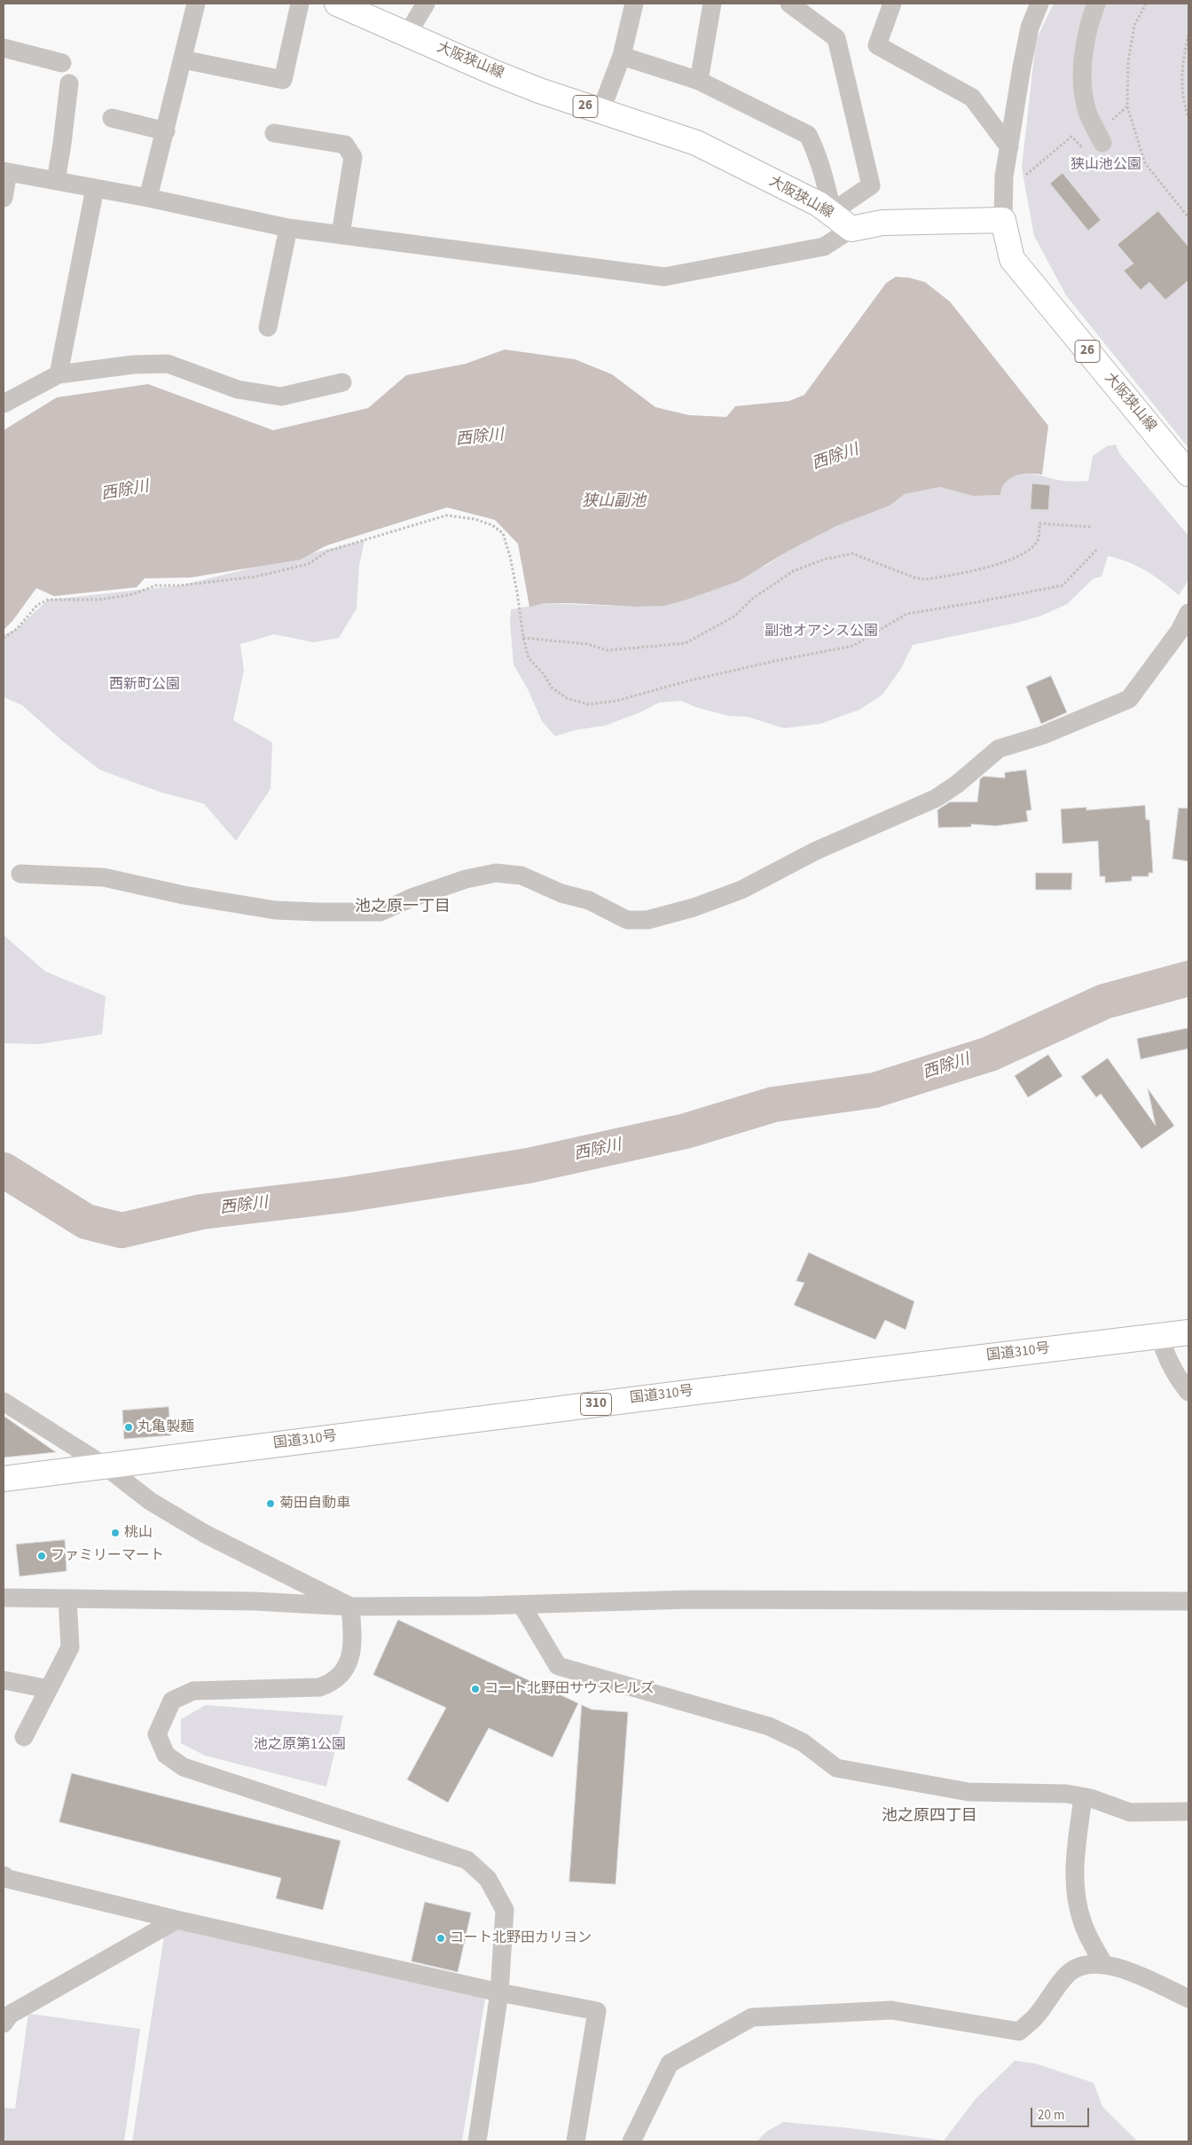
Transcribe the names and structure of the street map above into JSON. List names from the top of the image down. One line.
{"streets":{"main road":["大阪狭山線","26","国道310号","310"]},"districts":["池之原一丁目","池之原四丁目"],"water":["西除川","狭山副池"],"parks":["狭山池公園","副池オアシス公園","西新町公園","池之原第1公園"],"places":["丸亀製麺","菊田自動車","桃山","ファミリーマート","コート北野田サウスヒルズ","コート北野田カリヨン"],"scale_bar":"20 m"}
